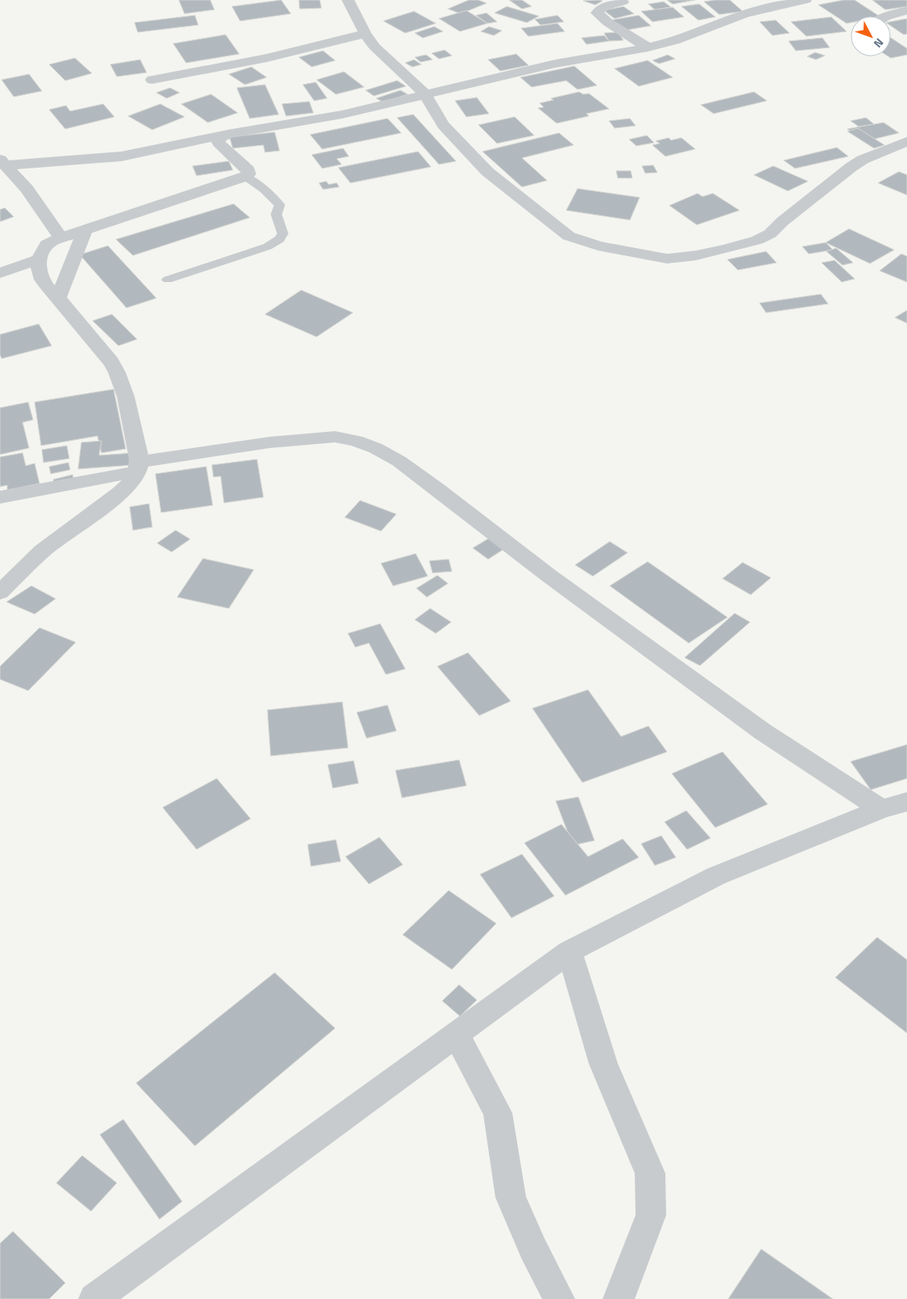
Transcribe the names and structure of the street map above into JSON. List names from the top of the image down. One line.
{"north":"bottom right"}
